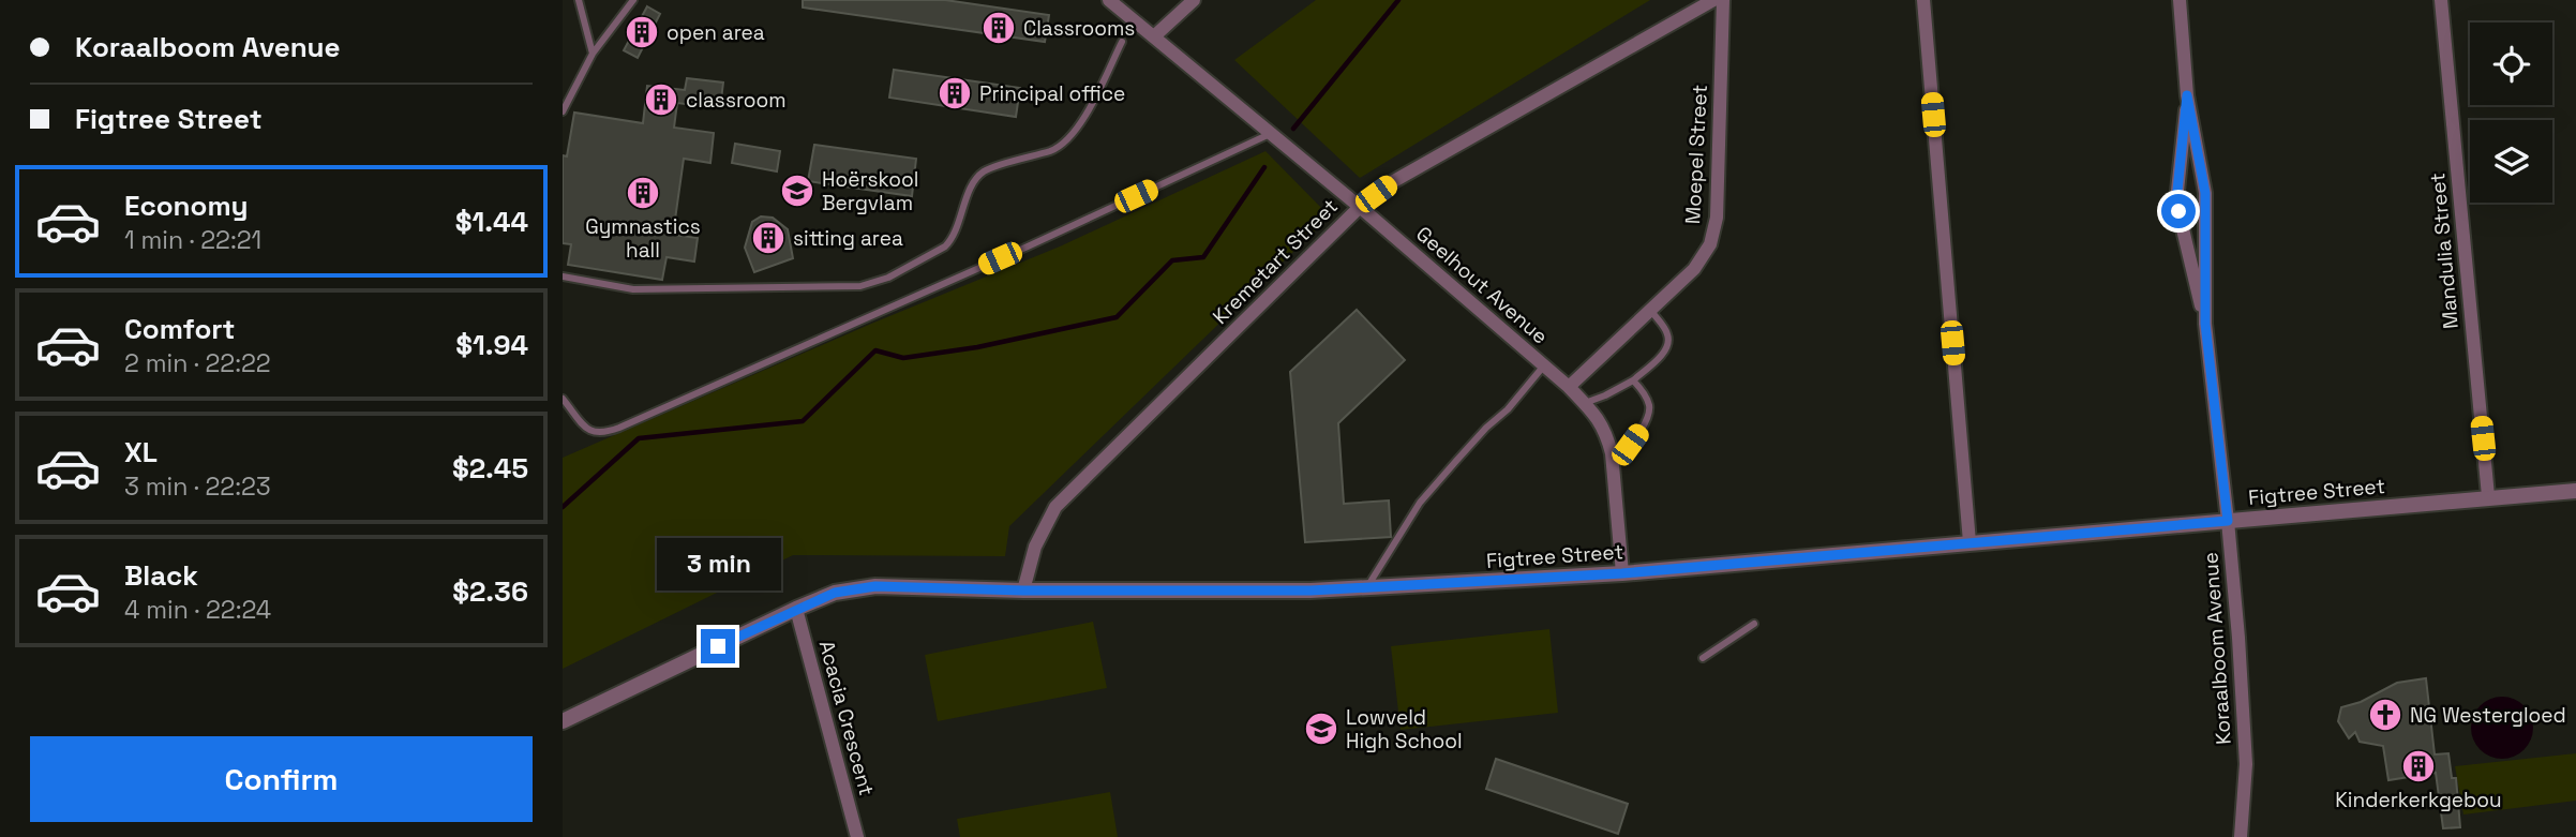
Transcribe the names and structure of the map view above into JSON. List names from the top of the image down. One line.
{"streets":{"street":["Moepel Street","Mandulia Street","Kremetart Street","Geelhout Avenue","Figtree Street","Koraalboom Avenue","Acacia Crescent"]},"crossings":[["Moepel Street","Geelhout Avenue"],["Mandulia Street","Figtree Street"],["Kremetart Street","Geelhout Avenue"],["Kremetart Street","Figtree Street"],["Geelhout Avenue","Figtree Street"],["Figtree Street","Koraalboom Avenue"],["Figtree Street","Acacia Crescent"]],"places":{"building":["Classrooms","open area","Principal office","classroom","Gymnastics hall","sitting area","Kinderkerkgebou"],"school or university":["Hoërskool Bergvlam","Lowveld High School"],"church":["NG Westergloed"]},"page":{"banner":["Koraalboom Avenue","Figtree Street"],"list":[{"name":"Economy","note":"1 min · 22:21","value":"$1.44"},{"name":"Comfort","note":"2 min · 22:22","value":"$1.94"},{"name":"XL","note":"3 min · 22:23","value":"$2.45"},{"name":"Black","note":"4 min · 22:24","value":"$2.36"}],"bubble":"3 min","buttons":"Confirm"}}
